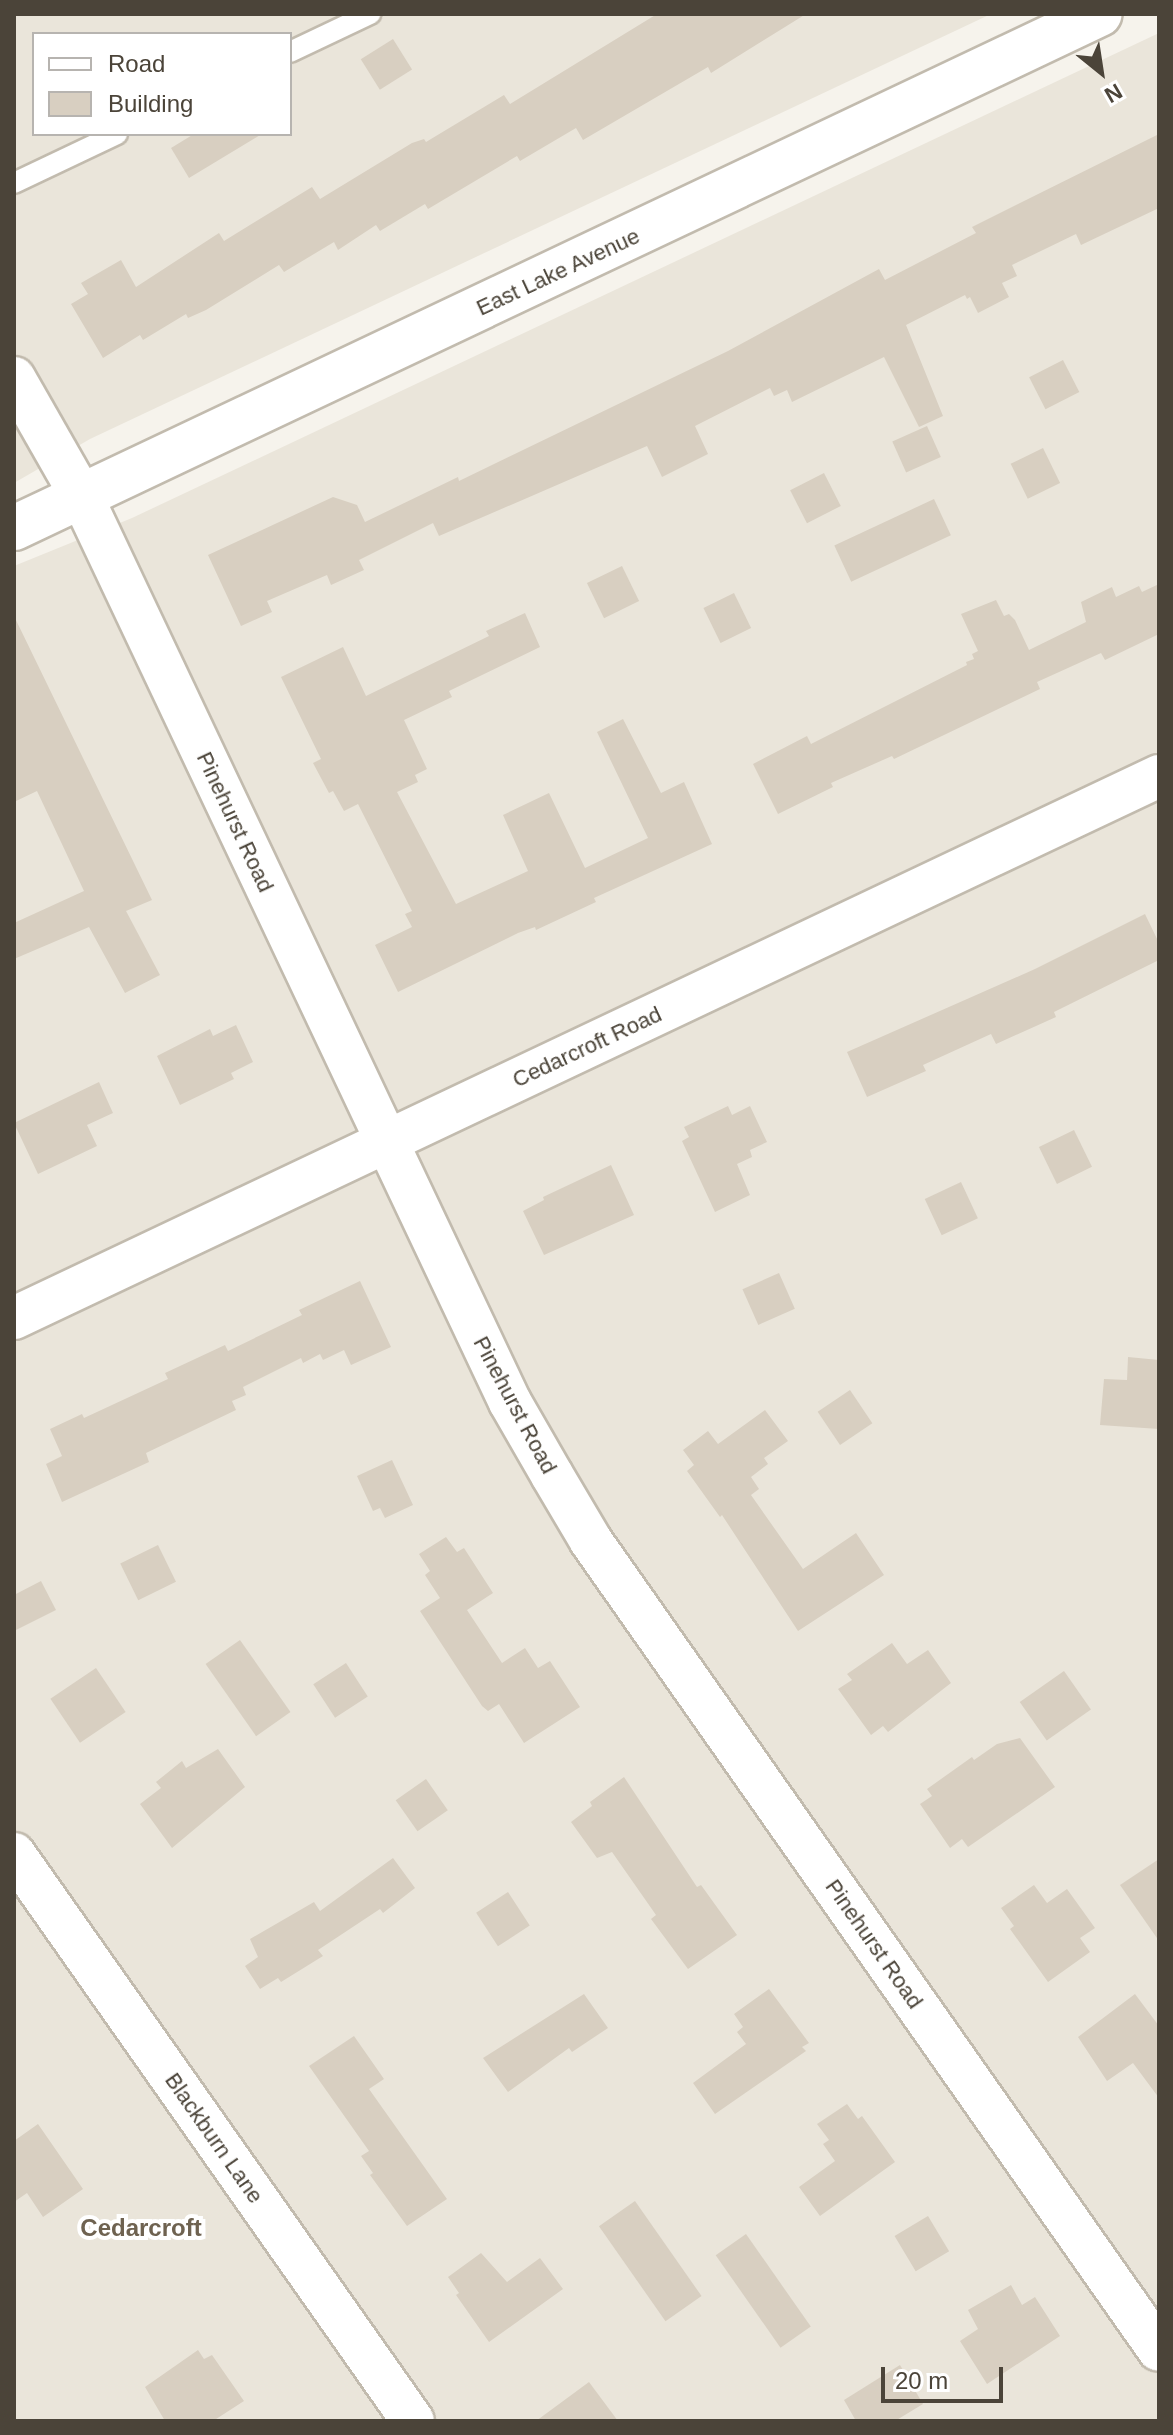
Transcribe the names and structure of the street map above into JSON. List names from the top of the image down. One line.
{"streets":{"street":["East Lake Avenue","Pinehurst Road","Cedarcroft Road","Blackburn Lane"]},"crossings":[["East Lake Avenue","Pinehurst Road"],["Pinehurst Road","Cedarcroft Road"]],"districts":["Cedarcroft"],"legend":["Road","Building"],"scale_bar":"20 m","north":"bottom right"}
